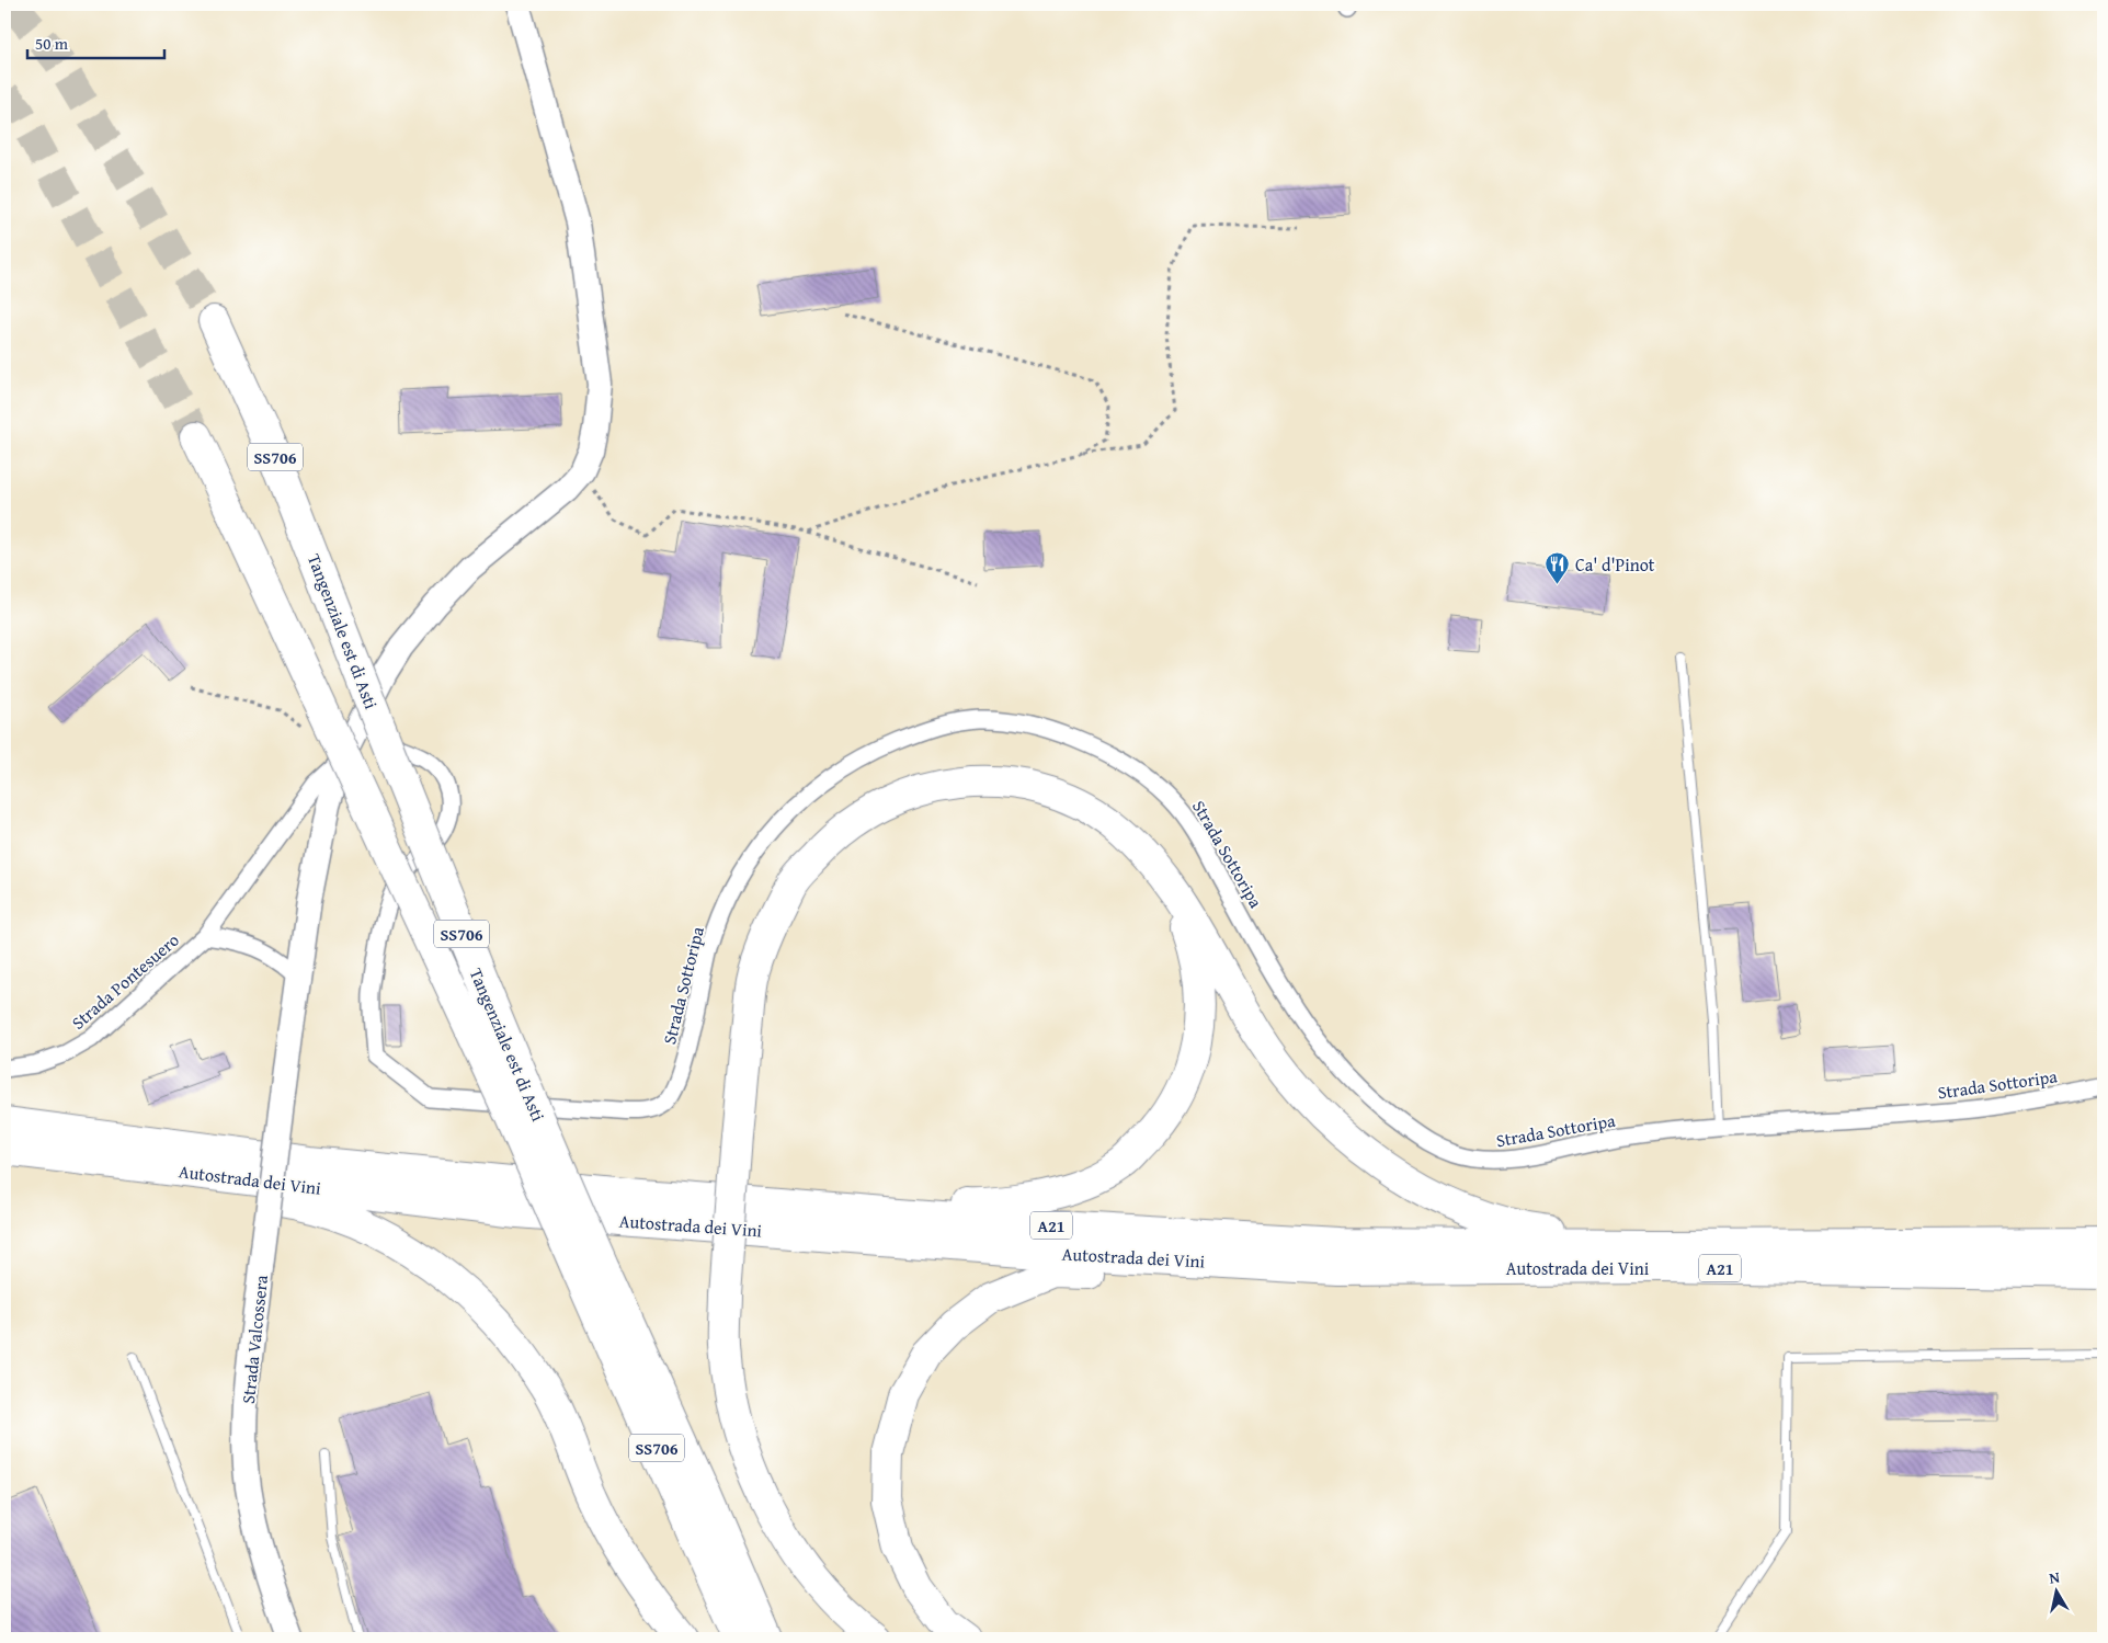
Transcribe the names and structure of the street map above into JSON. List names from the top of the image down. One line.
{"streets":{"highway":["SS706","Tangenziale est di Asti","Autostrada dei Vini","A21"],"street":["Strada Sottoripa","Strada Pontesuero","Strada Valcossera"]},"crossings":[["Strada Sottoripa","Strada Valcossera"],["Strada Pontesuero","Strada Valcossera"]],"places":{"restaurant":["Ca' d'Pinot"]},"scale_bar":"50 m","north":"top"}
